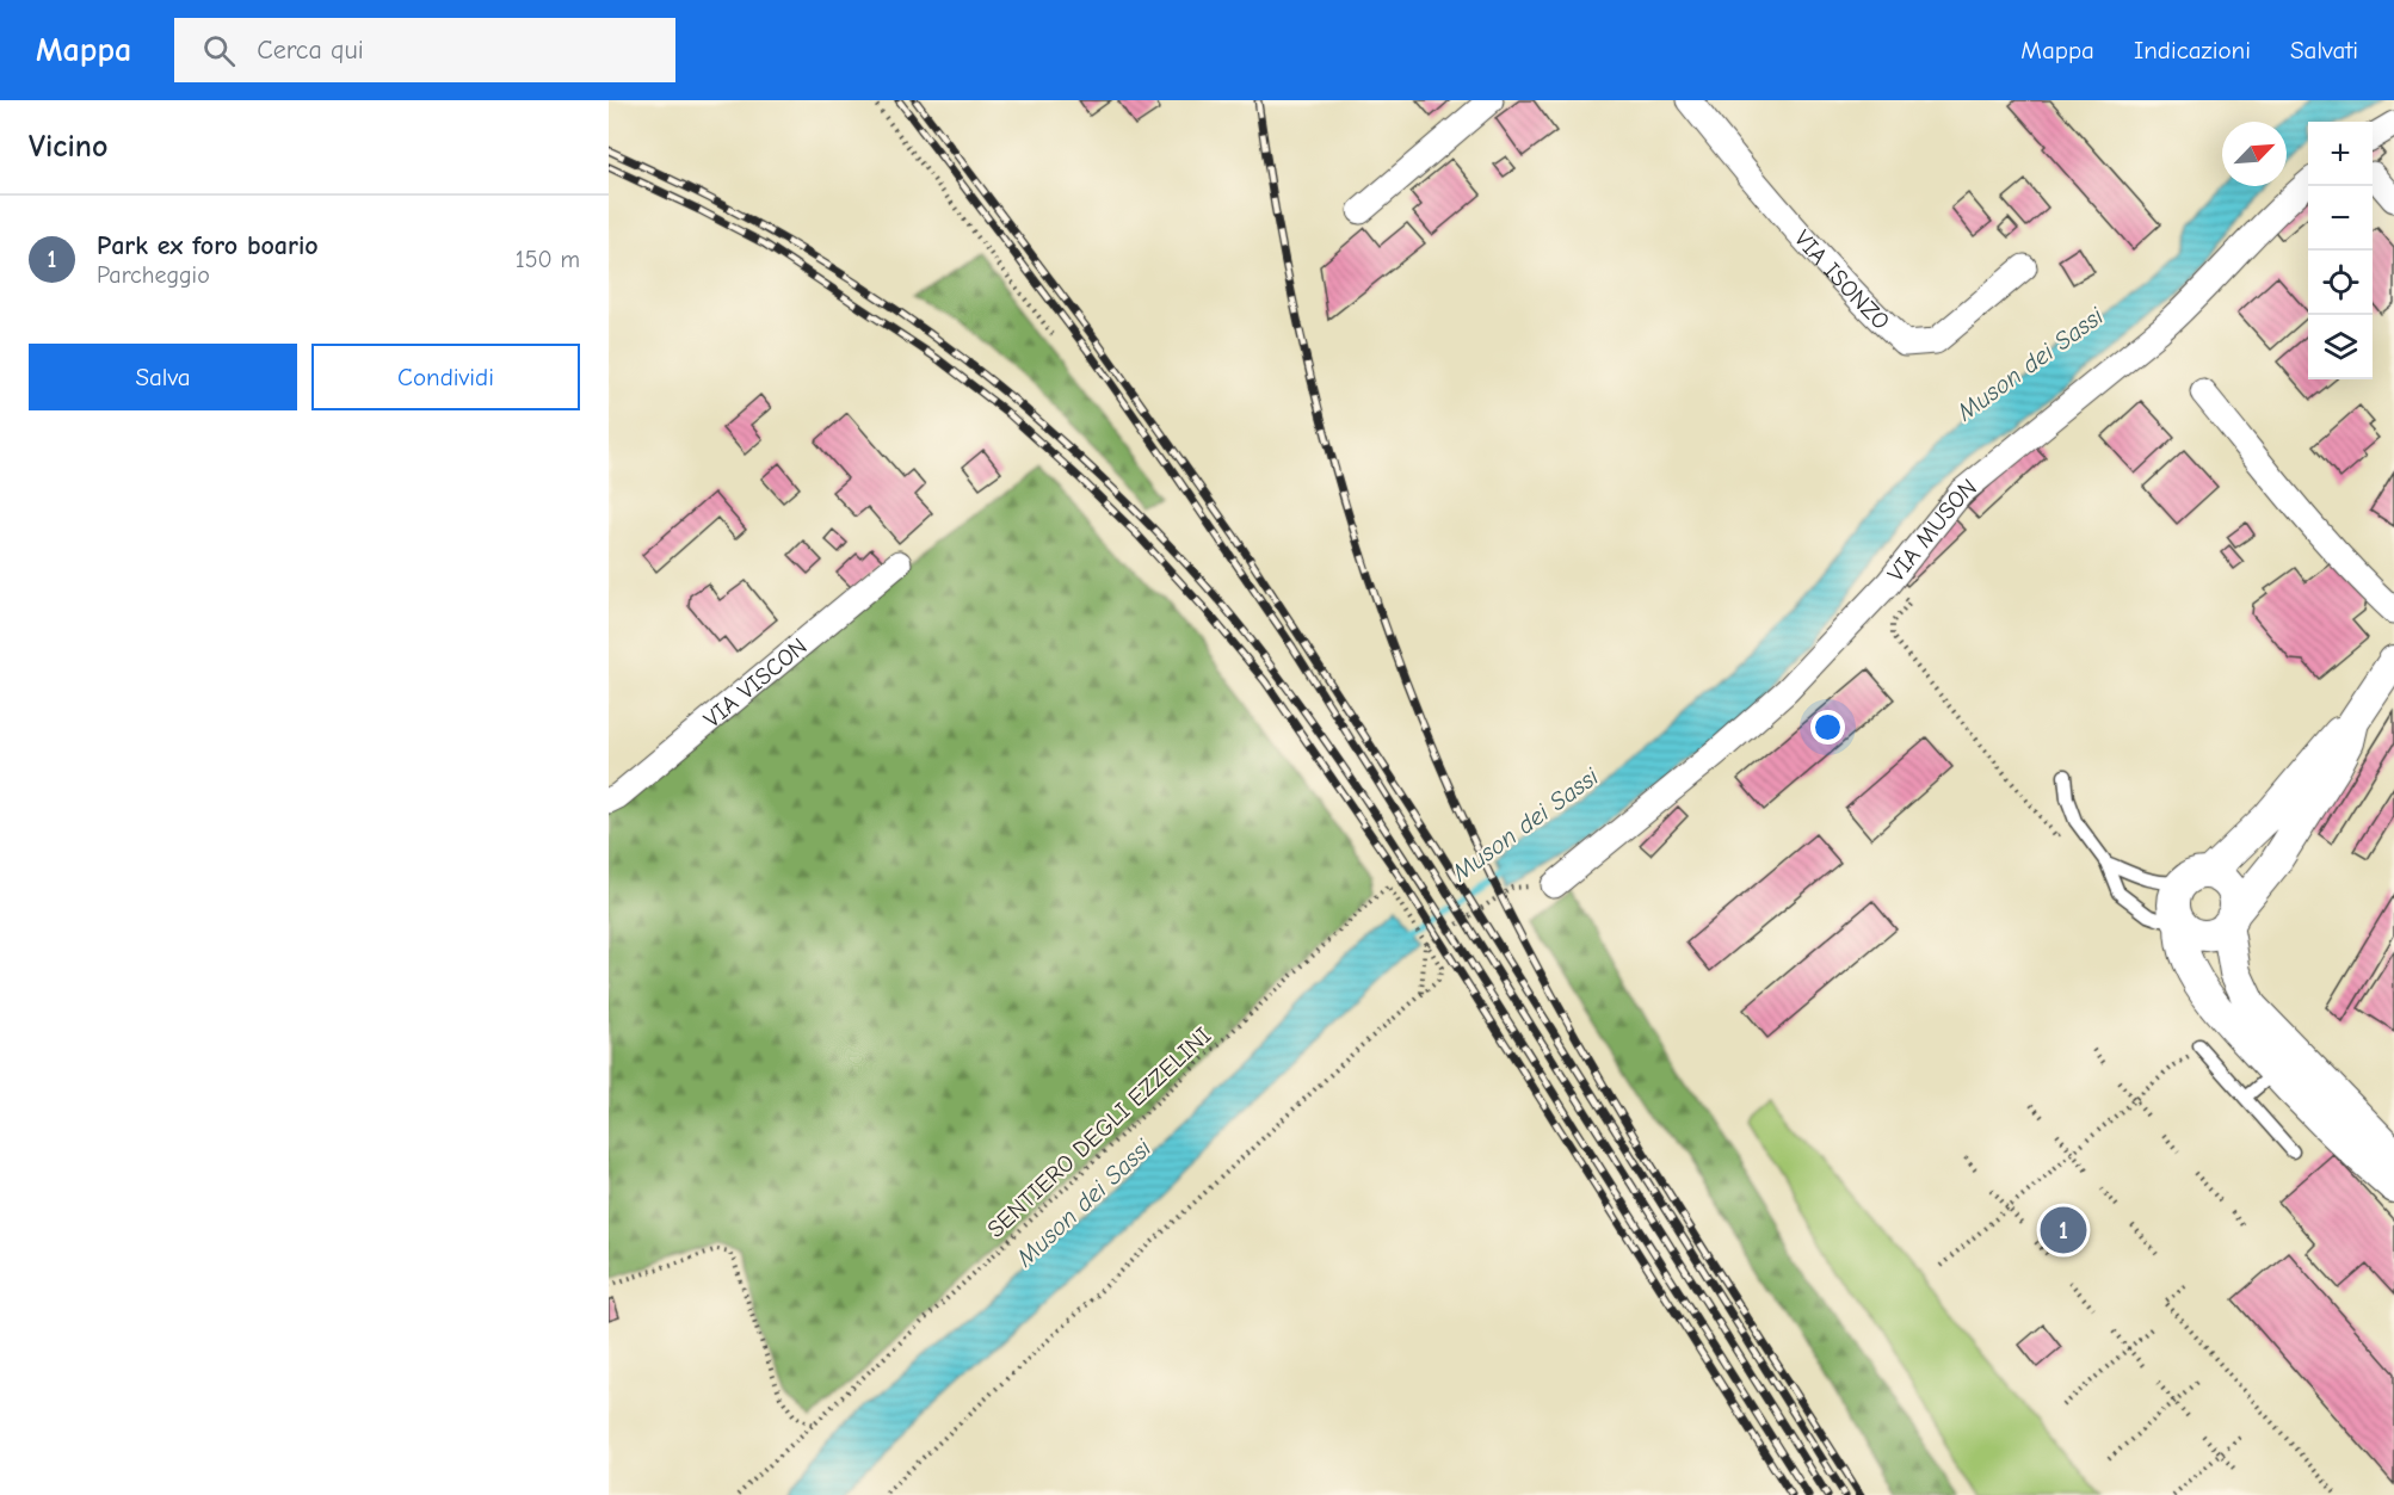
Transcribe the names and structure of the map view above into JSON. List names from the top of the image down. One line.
{"streets":{"street":["VIA ISONZO","VIA MUSON","VIA VISCON"],"path":["SENTIERO DEGLI EZZELINI"]},"water":["Muson dei Sassi"],"north":"top right","page":{"header":"Mappa","search":"Cerca qui","nav":["Mappa","Indicazioni","Salvati"],"heading":"Vicino","map_buttons":["+","−"],"list":[{"mark":"1","name":"Park ex foro boario","note":"Parcheggio","value":"150 m"}],"buttons":["Salva","Condividi"],"pins":"1"}}
